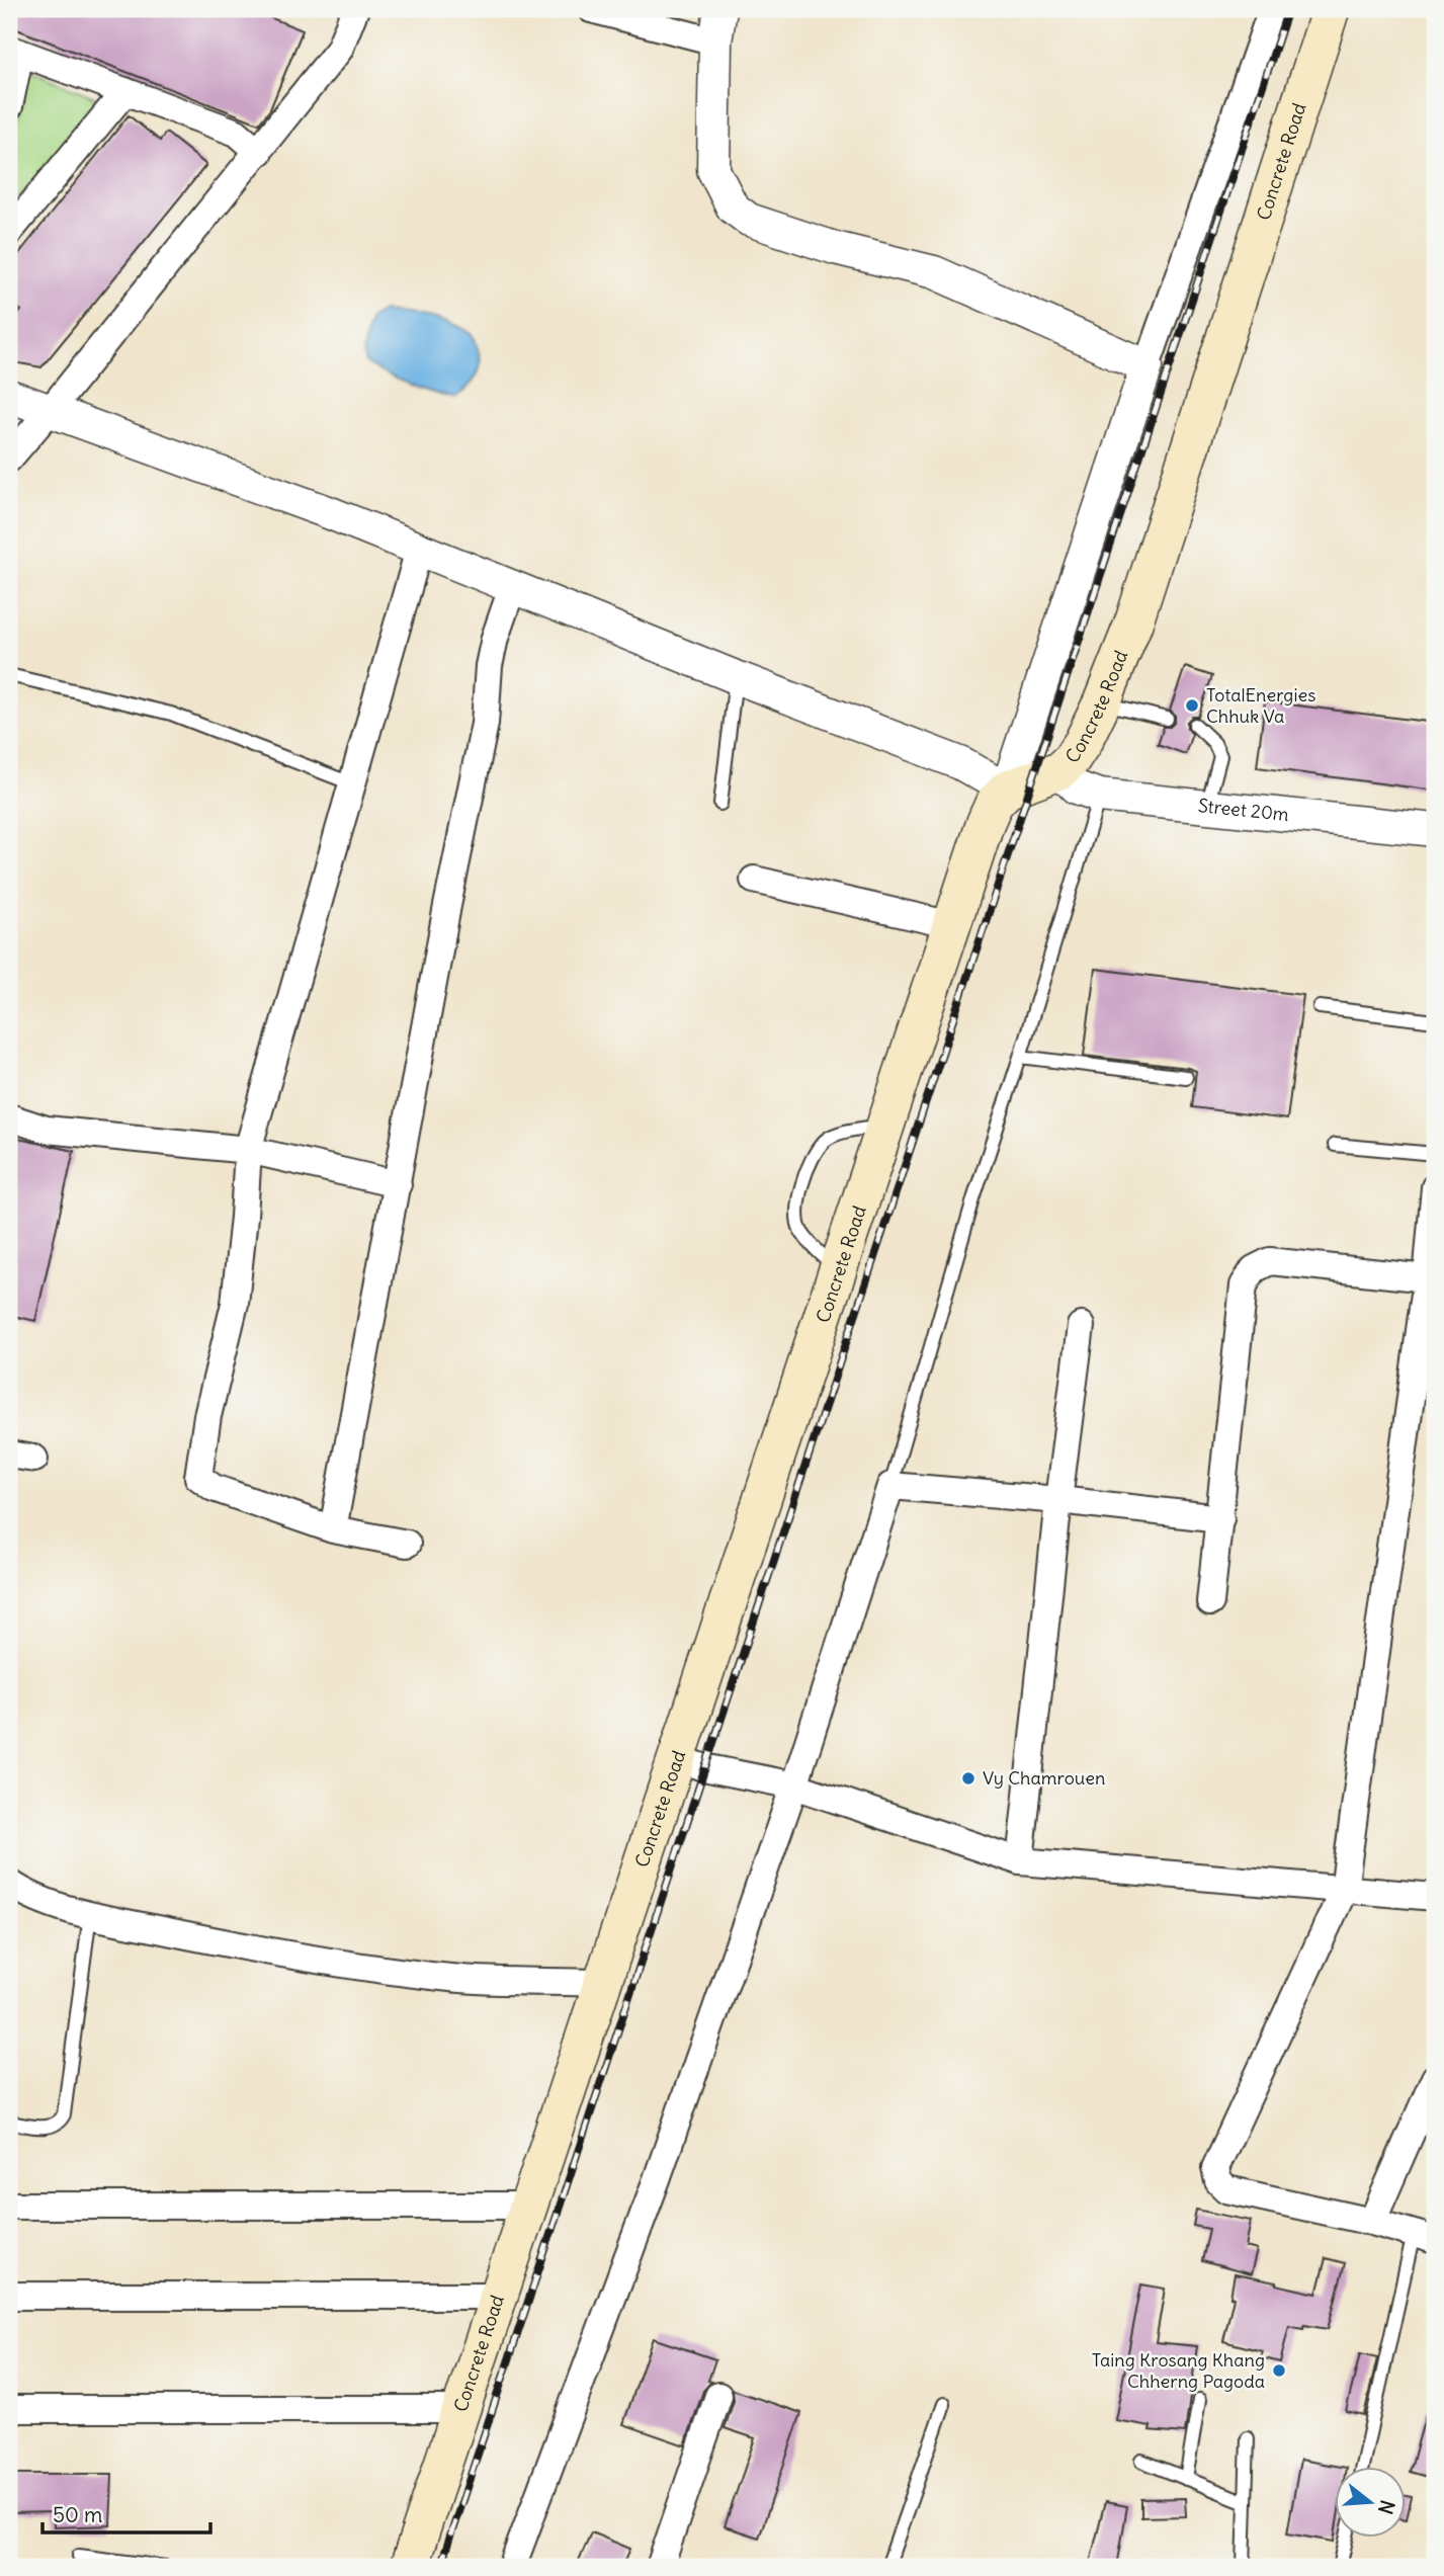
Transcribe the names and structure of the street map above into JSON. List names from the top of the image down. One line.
{"streets":{"main road":["Concrete Road"],"street":["Street 20m"]},"crossings":[["Concrete Road","Street 20m"]],"places":["TotalEnergies Chhuk Va","Vy Chamrouen","Taing Krosang Khang Chherng Pagoda"],"scale_bar":"50 m","north":"right"}
